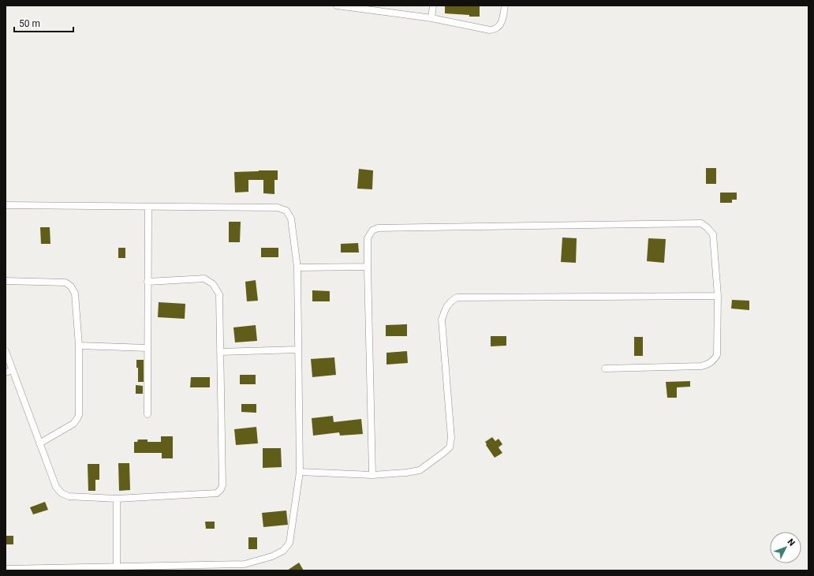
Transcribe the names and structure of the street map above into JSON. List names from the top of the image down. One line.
{"scale_bar":"50 m","north":"top right"}
